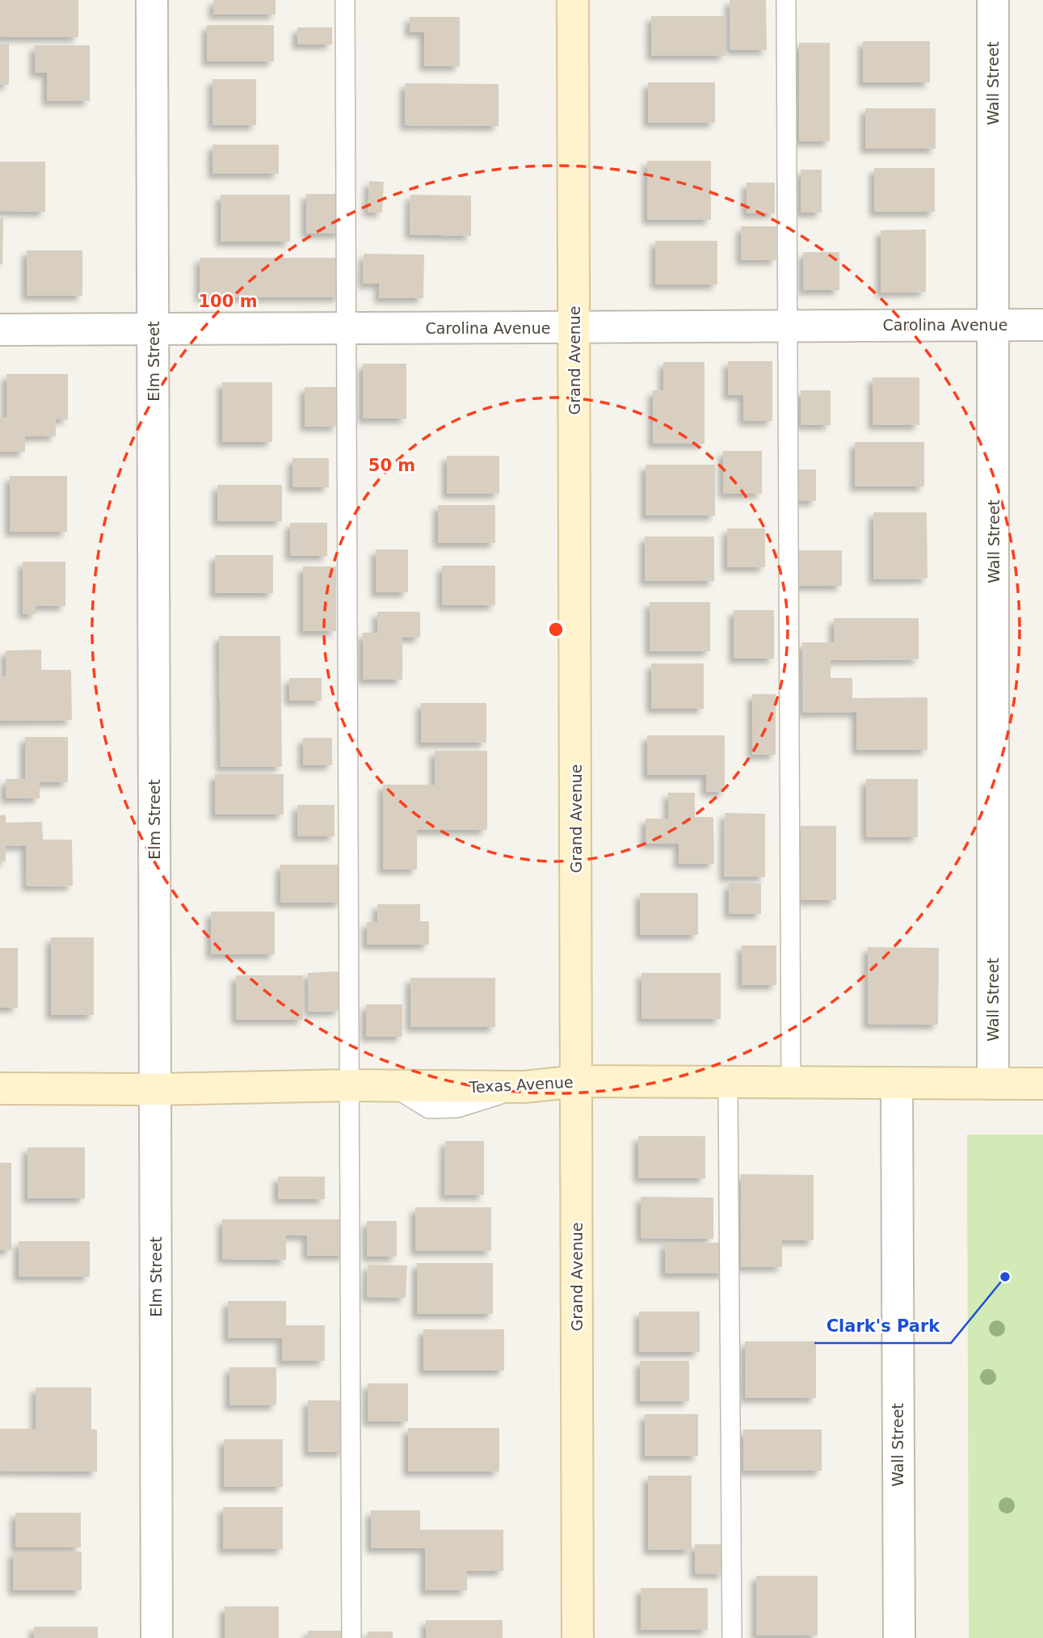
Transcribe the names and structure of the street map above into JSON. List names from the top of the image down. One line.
{"streets":{"main road":["Grand Avenue","Texas Avenue"],"street":["Wall Street","Carolina Avenue","Elm Street"]},"crossings":[["Wall Street","Carolina Avenue"],["Wall Street","Texas Avenue"],["Carolina Avenue","Grand Avenue"],["Carolina Avenue","Elm Street"],["Grand Avenue","Texas Avenue"],["Elm Street","Texas Avenue"]],"places":["Clark's Park"],"rings":["100 m","50 m"]}
